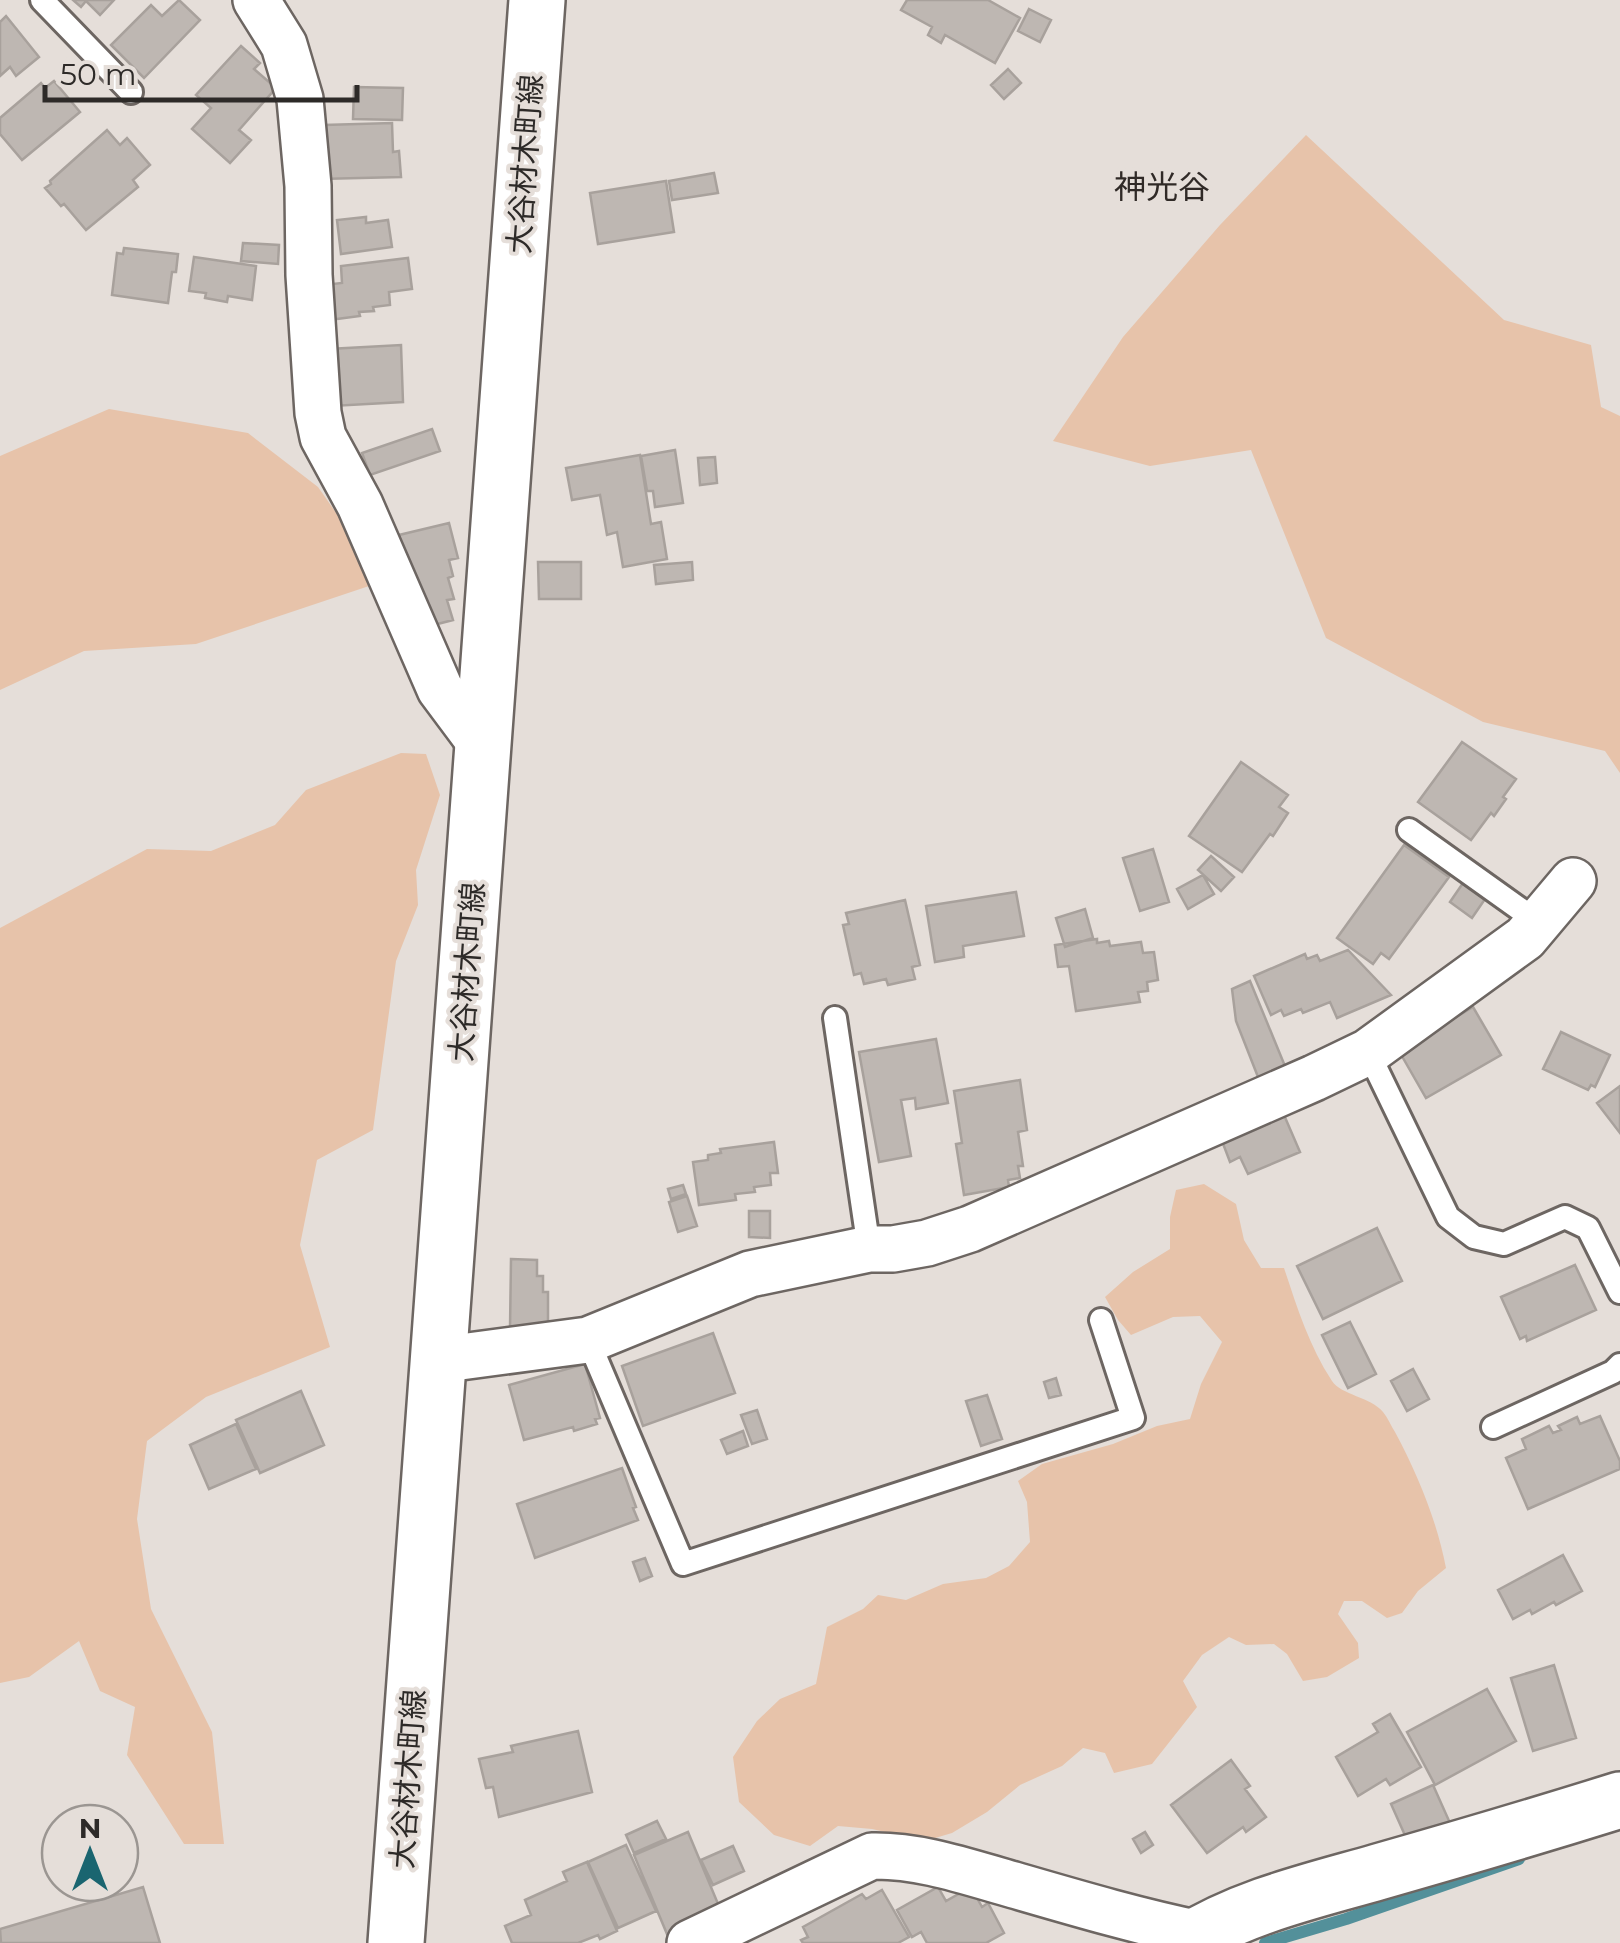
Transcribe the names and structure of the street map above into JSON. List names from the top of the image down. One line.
{"streets":{"main road":["大谷材木町線"]},"districts":["神光谷"],"scale_bar":"50 m","north":"top"}
